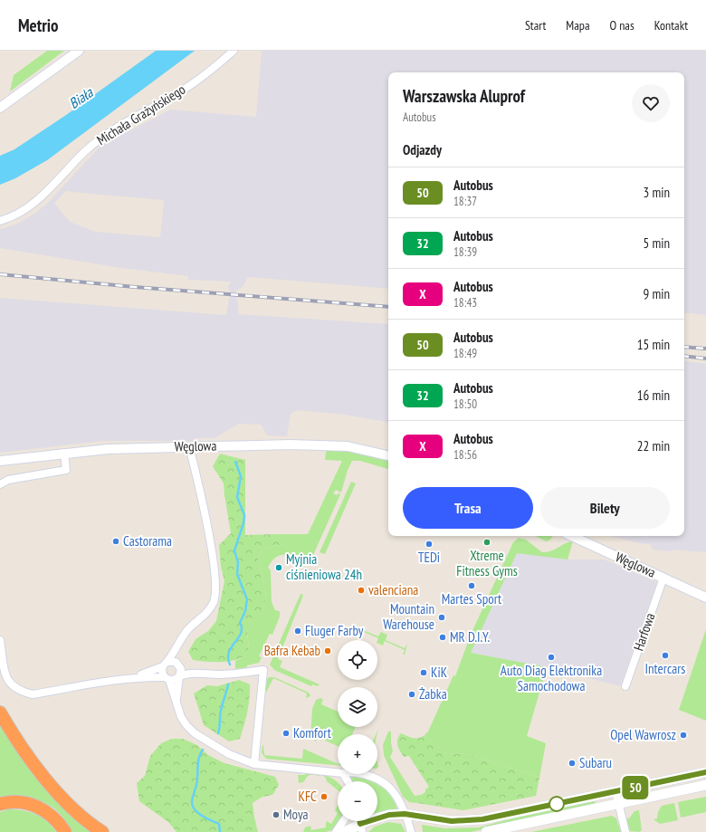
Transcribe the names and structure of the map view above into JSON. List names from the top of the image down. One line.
{"streets":{"street":["Michała Grażyńskiego","Węglowa","Harfowa"]},"crossings":[["Węglowa","Harfowa"]],"water":["Biała"],"places":["Castorama","Xtreme Fitness Gyms","TEDi","Myjnia ciśnieniowa 24h","Martes Sport","valenciana","Mountain Warehouse","Fluger Farby","MR D.I.Y.","Bafra Kebab","Intercars","Auto Diag Elektronika Samochodowa","KiK","Żabka","Komfort","Opel Wawrosz","Subaru","KFC","Moya"],"lines":["bus line 50"],"page":{"header":"Metrio","nav":["Start","Mapa","O nas","Kontakt"],"on_map":"50","heading":[["Warszawska Aluprof","Autobus"],"Odjazdy"],"list":[{"mark":"50","name":"Autobus","note":"18:37","value":"3 min"},{"mark":"32","name":"Autobus","note":"18:39","value":"5 min"},{"mark":"X","name":"Autobus","note":"18:43","value":"9 min"},{"mark":"50","name":"Autobus","note":"18:49","value":"15 min"},{"mark":"32","name":"Autobus","note":"18:50","value":"16 min"},{"mark":"X","name":"Autobus","note":"18:56","value":"22 min"}],"buttons":["Trasa","Bilety"],"map_buttons":["+","−"]}}
